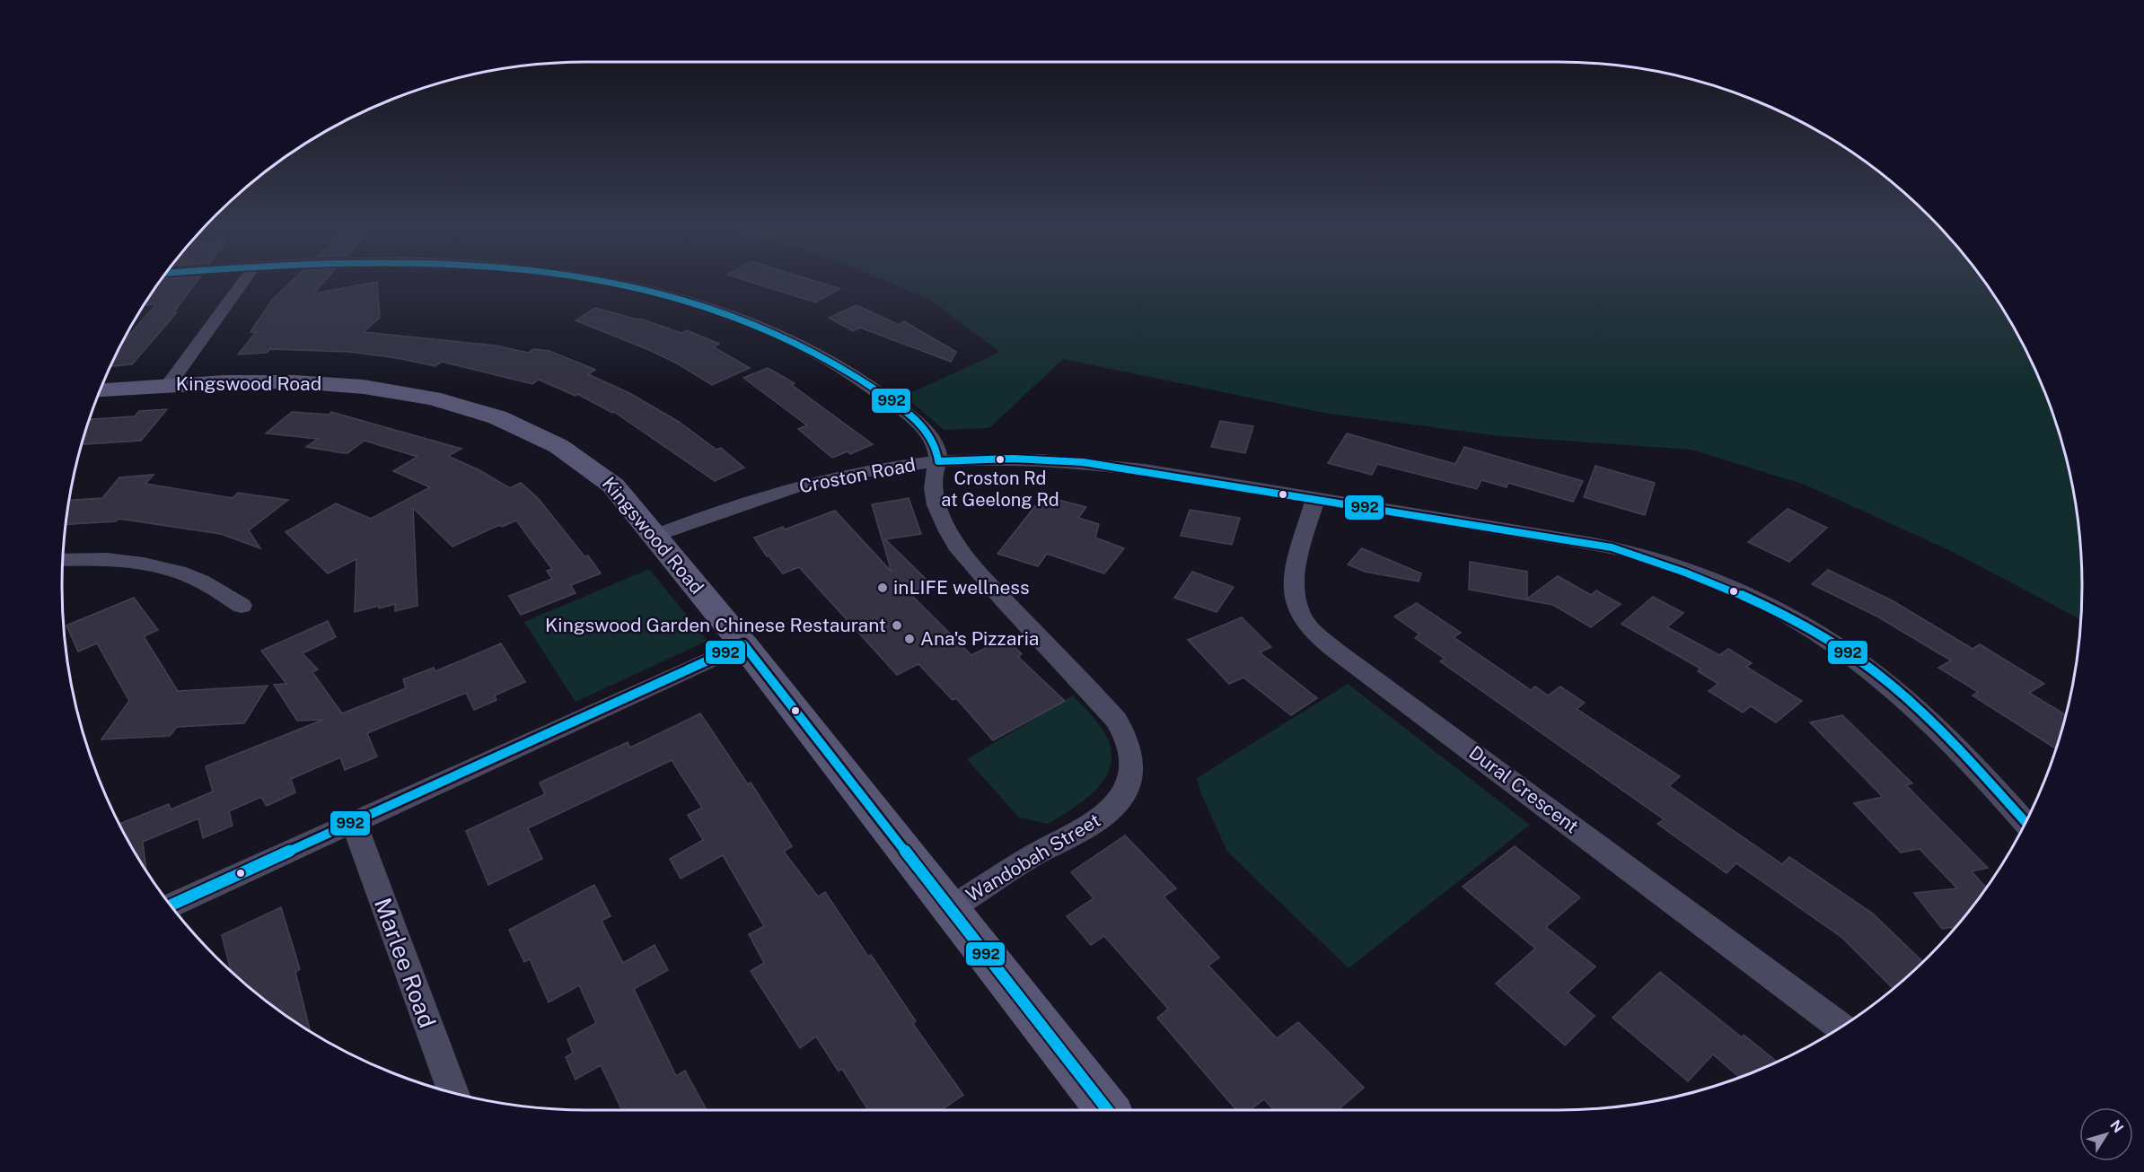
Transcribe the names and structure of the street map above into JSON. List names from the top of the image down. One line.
{"streets":{"street":["Kingswood Road","Croston Road","Dural Crescent","Wandobah Street","Marlee Road"]},"crossings":[["Kingswood Road","Croston Road"],["Kingswood Road","Wandobah Street"],["Croston Road","Dural Crescent"],["Croston Road","Wandobah Street"]],"places":["Croston Rd at Geelong Rd","inLIFE wellness","Kingswood Garden Chinese Restaurant","Ana's Pizzaria"],"lines":["transit line 992"],"north":"top right"}
